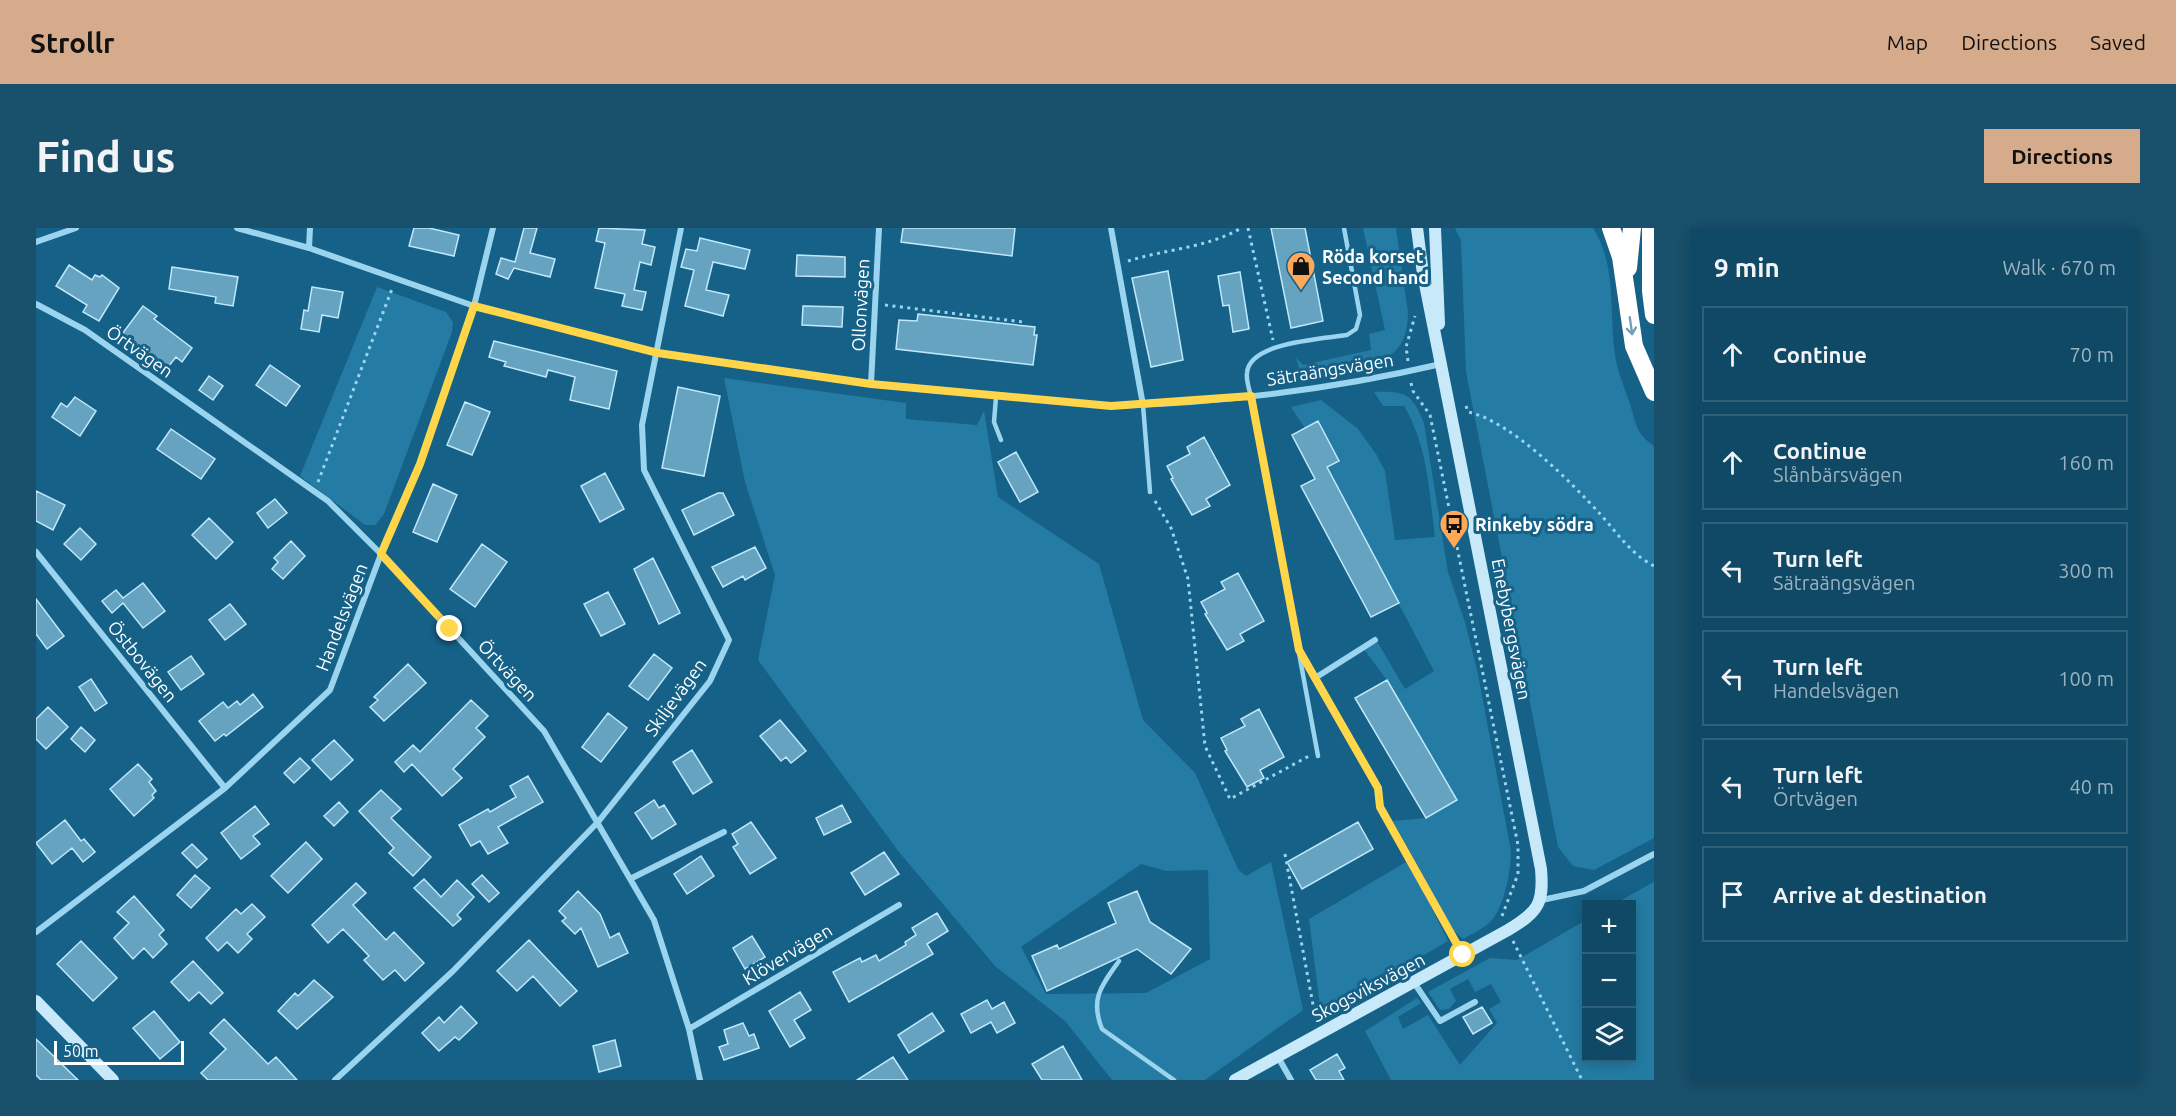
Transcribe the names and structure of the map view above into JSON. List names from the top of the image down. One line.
{"streets":{"street":["Ollonvägen","Örtvägen","Sätraängsvägen","Handelsvägen","Enebybergsvägen","Östbovägen","Skiljevägen","Klövervägen","Skogsviksvägen"]},"crossings":[["Ollonvägen","Sätraängsvägen"],["Örtvägen","Handelsvägen"],["Örtvägen","Skiljevägen"],["Örtvägen","Klövervägen"],["Sätraängsvägen","Handelsvägen"],["Sätraängsvägen","Enebybergsvägen"],["Sätraängsvägen","Skiljevägen"],["Handelsvägen","Östbovägen"],["Enebybergsvägen","Skogsviksvägen"]],"places":{"shop":["Röda korset Second hand"],"bus stop":["Rinkeby södra"]},"scale_bar":"50 m","page":{"header":"Strollr","nav":["Map","Directions","Saved"],"buttons":"Directions","title":"Find us","heading":["9 min","Walk · 670 m"],"list":[["Continue","70 m"],["Continue","Slånbärsvägen","160 m"],["Turn left","Sätraängsvägen","300 m"],["Turn left","Handelsvägen","100 m"],["Turn left","Örtvägen","40 m"],"Arrive at destination"],"map_buttons":["+","−"],"scale":"50 m"}}
